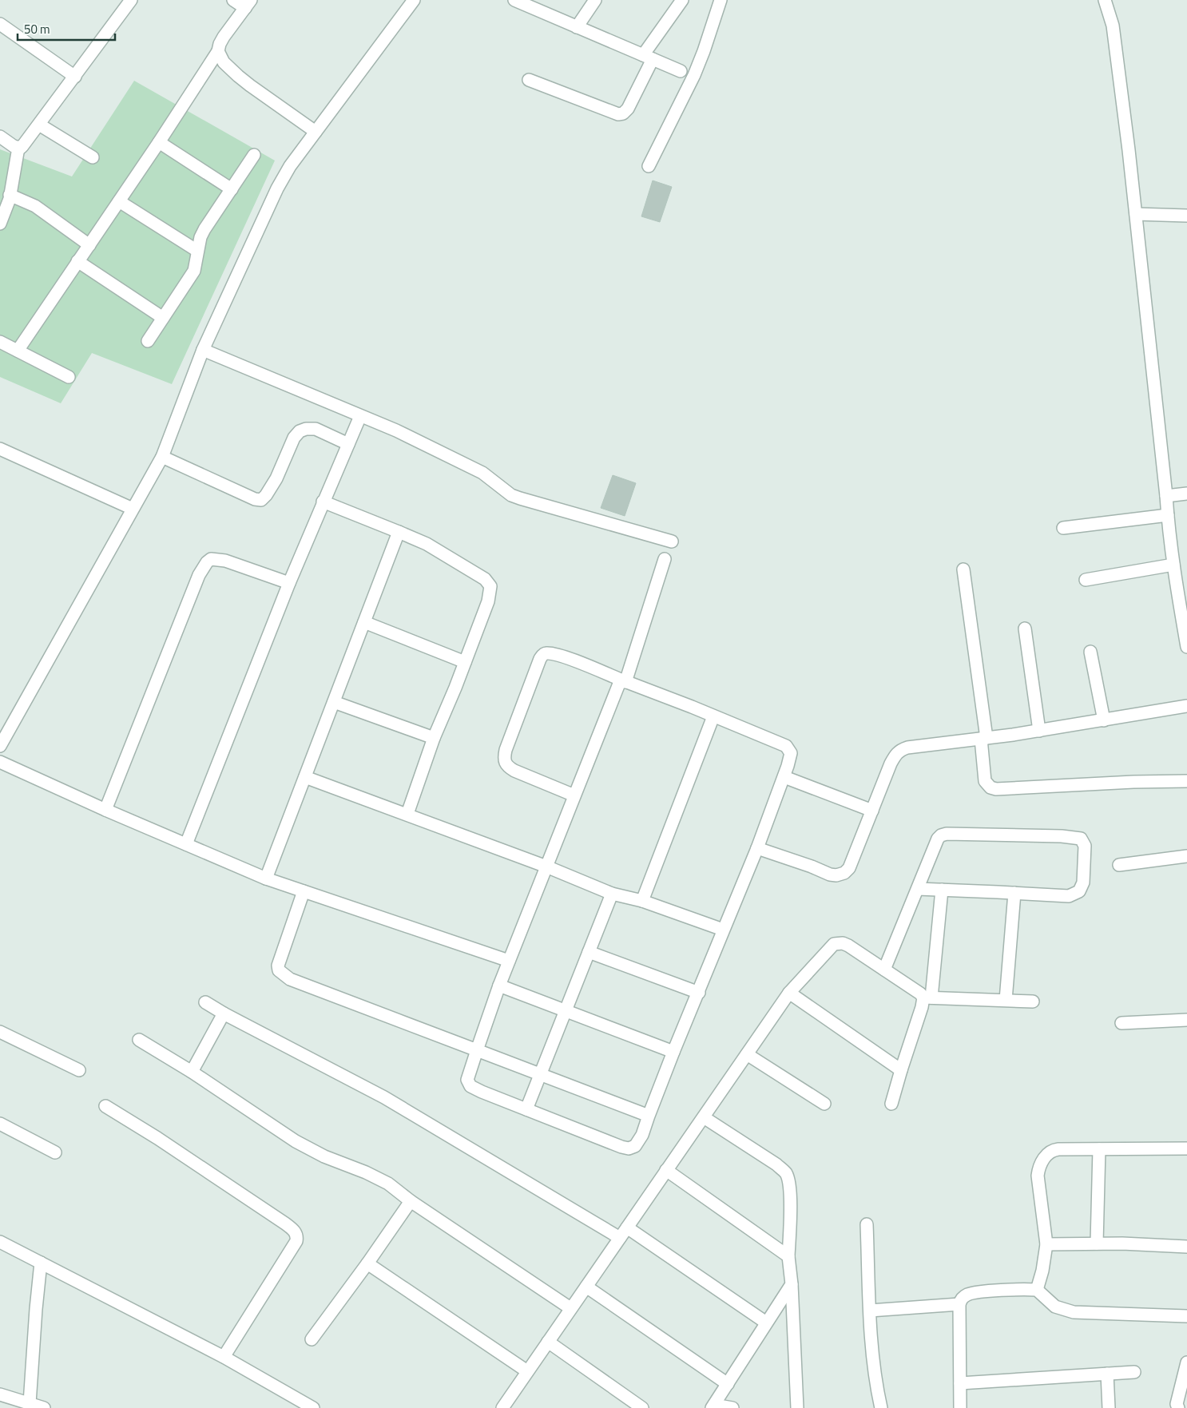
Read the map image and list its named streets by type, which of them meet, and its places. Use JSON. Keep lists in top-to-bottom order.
{
  "scale_bar": "50 m"
}
